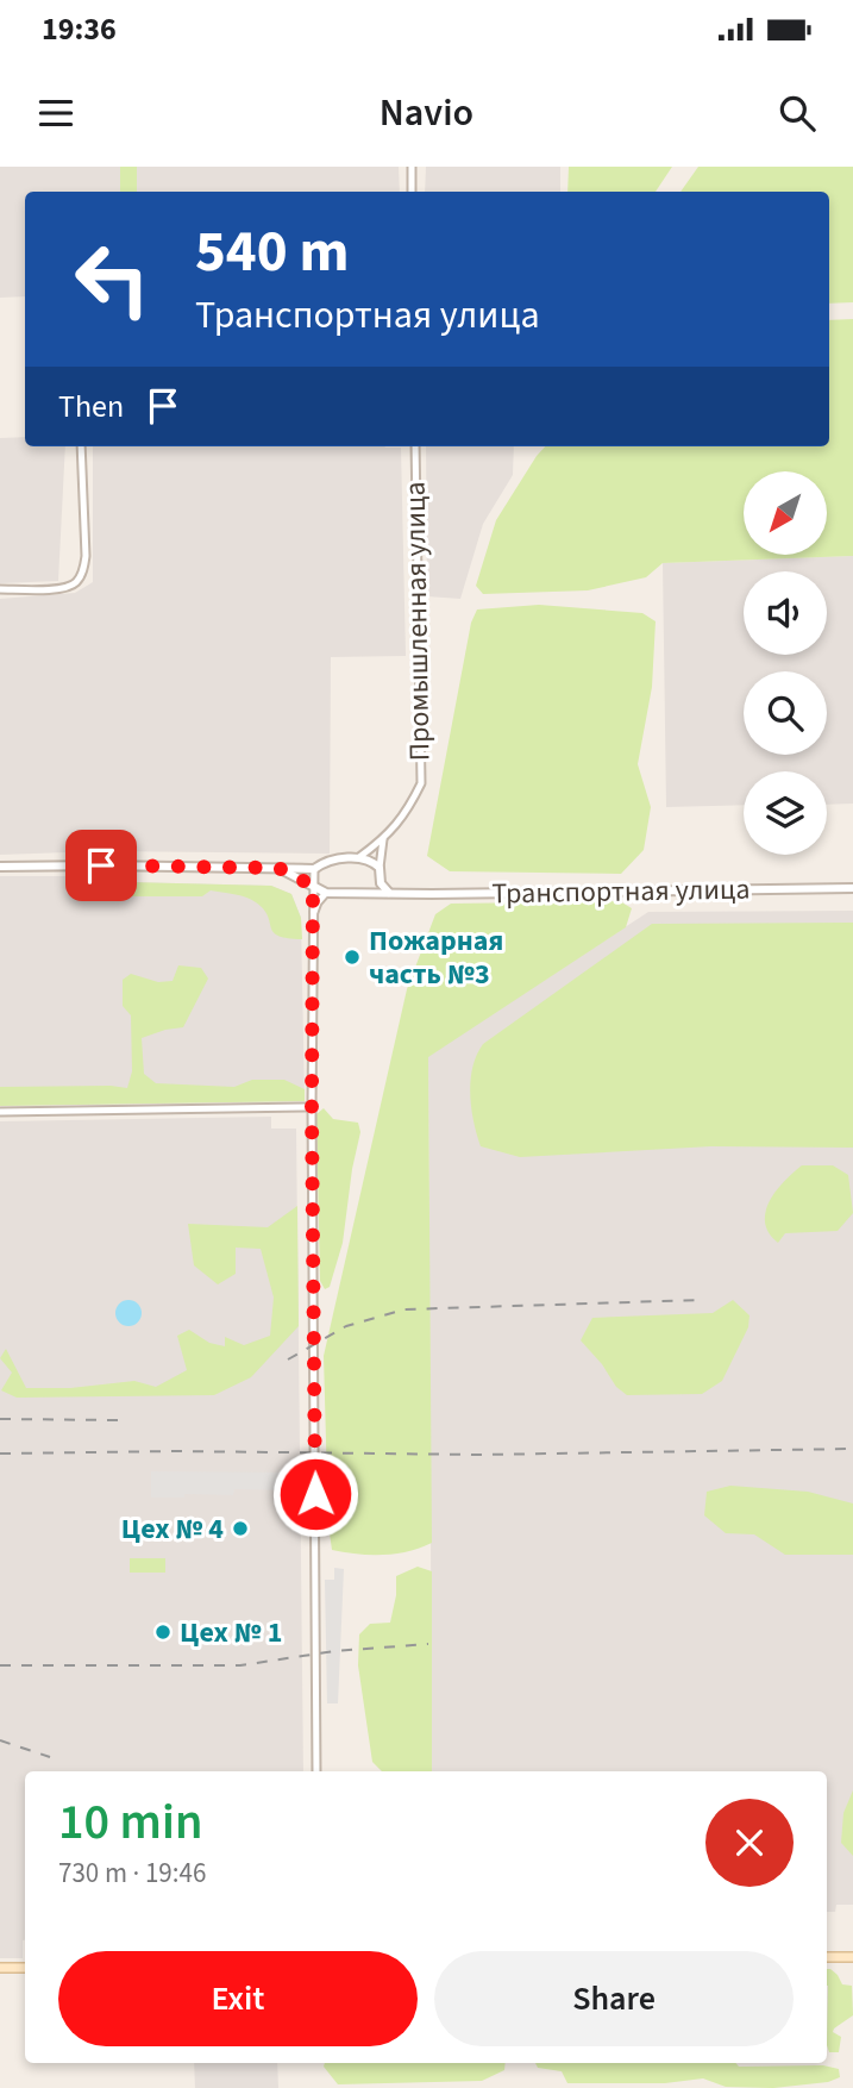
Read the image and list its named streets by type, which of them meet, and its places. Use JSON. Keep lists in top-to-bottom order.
{
  "streets": {
    "street": ["Промышленная улица", "Транспортная улица"]
  },
  "places": ["Пожарная часть №3", "Цех № 4", "Цех № 1"],
  "north": "bottom left",
  "page": {
    "status": "19:36",
    "header": "Navio",
    "turn": ["540 m", "Транспортная улица"],
    "then": "Then",
    "heading": ["10 min", "730 m · 19:46"],
    "buttons": ["Exit", "Share"]
  }
}
